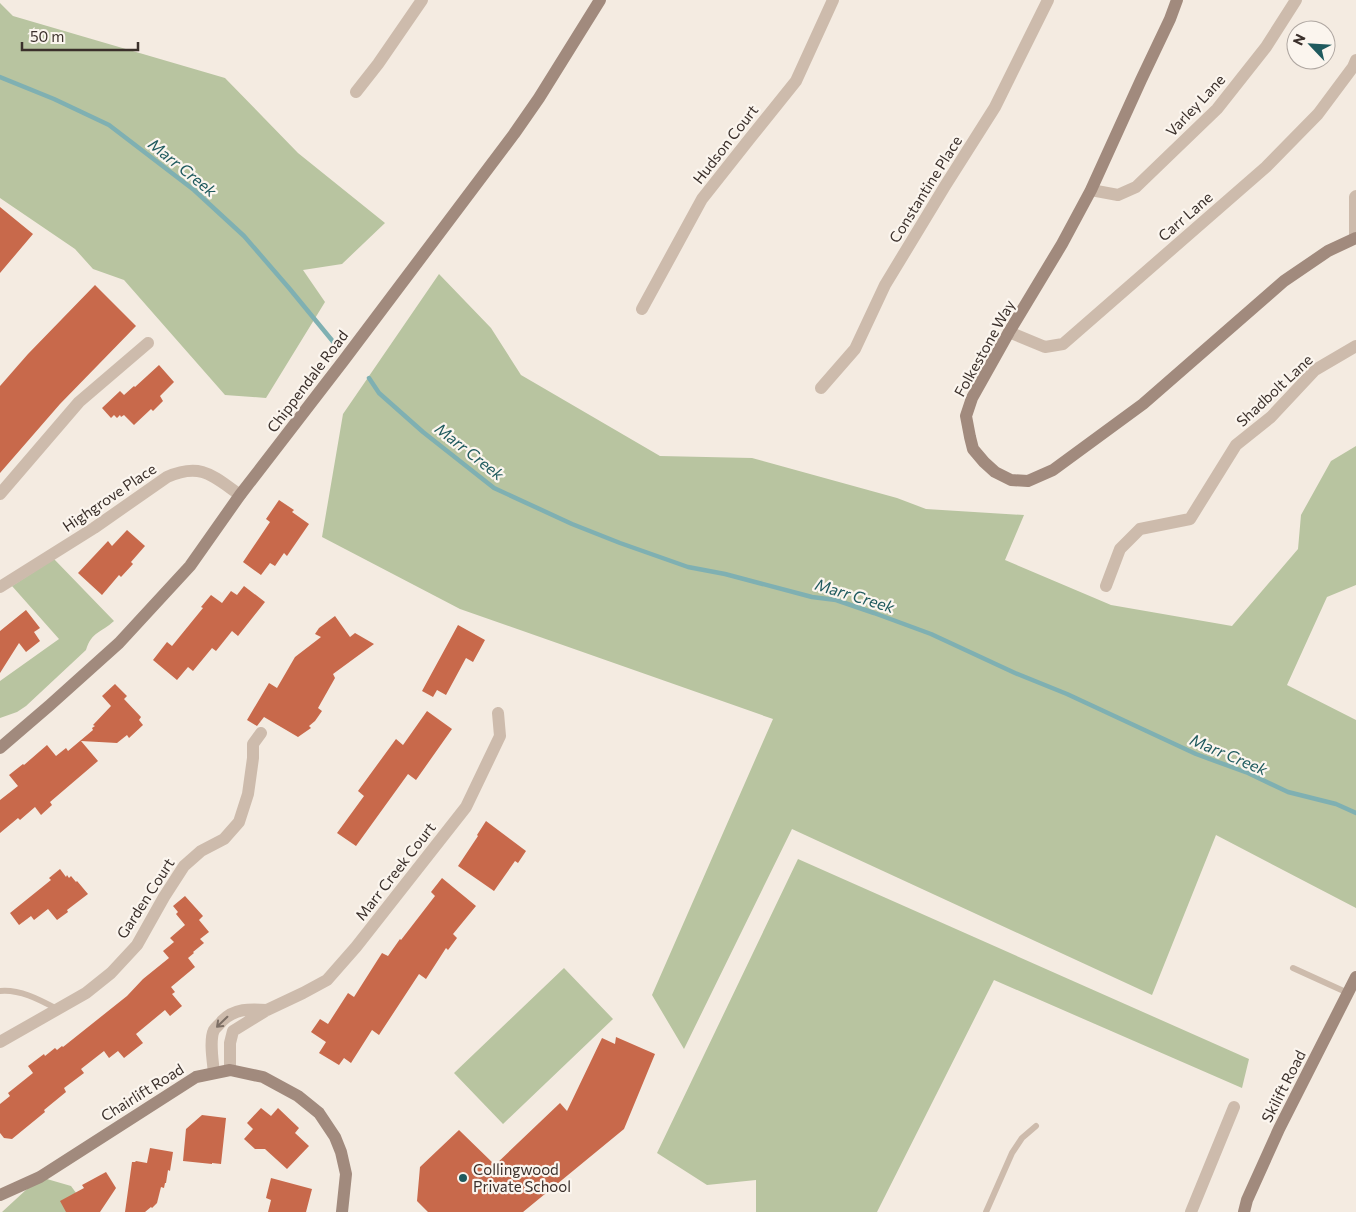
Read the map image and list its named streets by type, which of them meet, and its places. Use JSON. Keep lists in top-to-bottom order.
{
  "streets": {
    "street": [
      "Varley Lane",
      "Hudson Court",
      "Constantine Place",
      "Carr Lane",
      "Folkestone Way",
      "Chippendale Road",
      "Shadbolt Lane",
      "Highgrove Place",
      "Marr Creek Court",
      "Garden Court",
      "Skilift Road",
      "Chairlift Road"
    ]
  },
  "crossings": [
    ["Varley Lane", "Folkestone Way"],
    ["Carr Lane", "Folkestone Way"],
    ["Chippendale Road", "Highgrove Place"],
    ["Marr Creek Court", "Chairlift Road"]
  ],
  "water": ["Marr Creek"],
  "places": ["Collingwood Private School"],
  "scale_bar": "50 m",
  "north": "top left"
}
